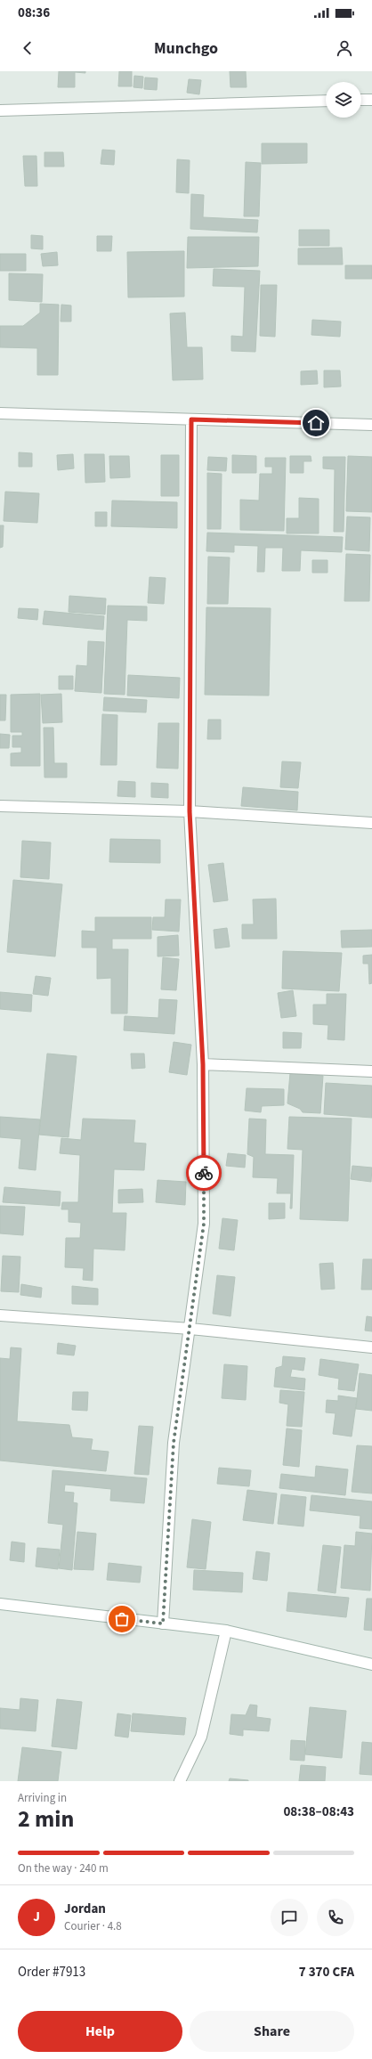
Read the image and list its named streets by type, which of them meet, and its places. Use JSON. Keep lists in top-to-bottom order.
{
  "page": {
    "status": "08:36",
    "header": "Munchgo",
    "heading": ["2 min", "Arriving in", "08:38–08:43"],
    "panel": [
      "Jordan",
      "Courier · 4.8",
      "Order #7913",
      "7 370 CFA"
    ],
    "bar": "On the way · 240 m",
    "round": "J",
    "buttons": ["Help", "Share"]
  }
}
